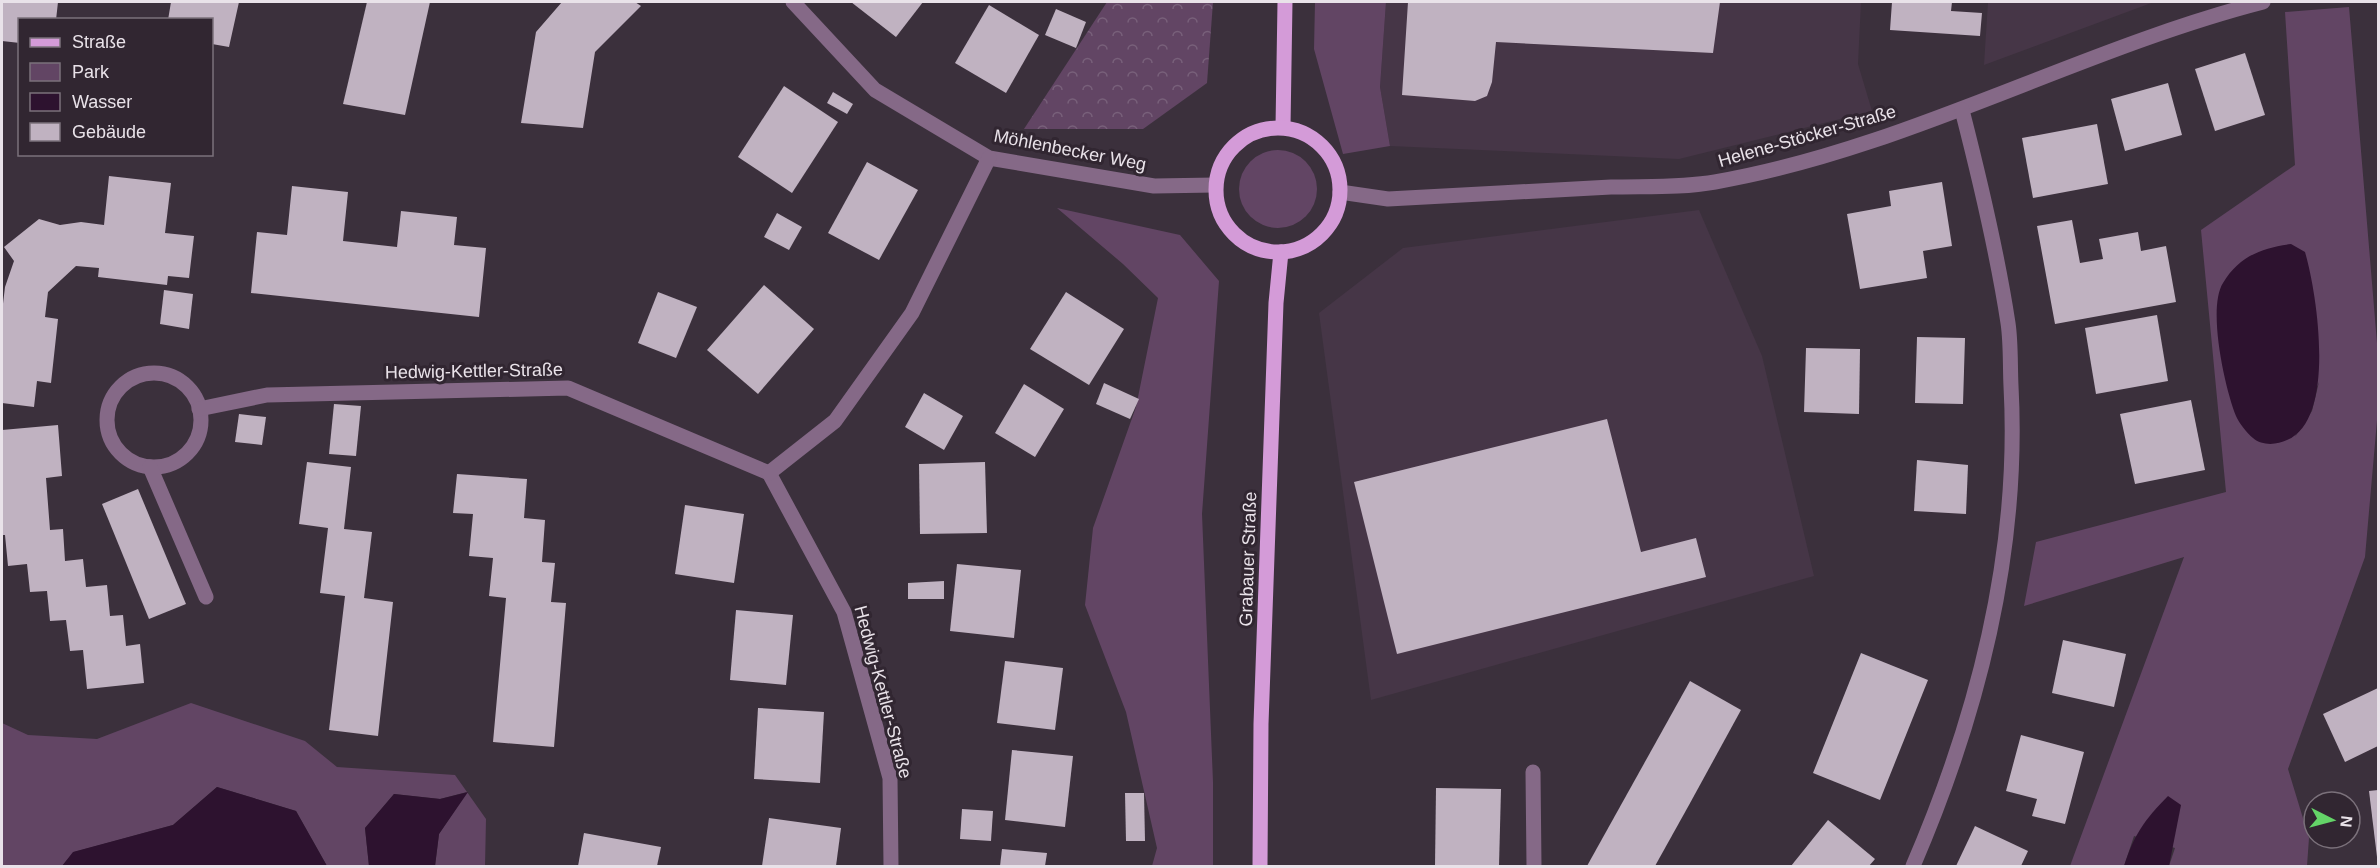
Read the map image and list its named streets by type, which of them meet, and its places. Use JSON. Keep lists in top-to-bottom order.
{
  "streets": {
    "main road": ["Grabauer Straße"],
    "street": ["Helene-Stöcker-Straße", "Möhlenbecker Weg", "Hedwig-Kettler-Straße"]
  },
  "crossings": [
    ["Helene-Stöcker-Straße", "Möhlenbecker Weg"],
    ["Helene-Stöcker-Straße", "Grabauer Straße"],
    ["Möhlenbecker Weg", "Grabauer Straße"]
  ],
  "legend": [
    "Straße",
    "Park",
    "Wasser",
    "Gebäude"
  ],
  "north": "right"
}
